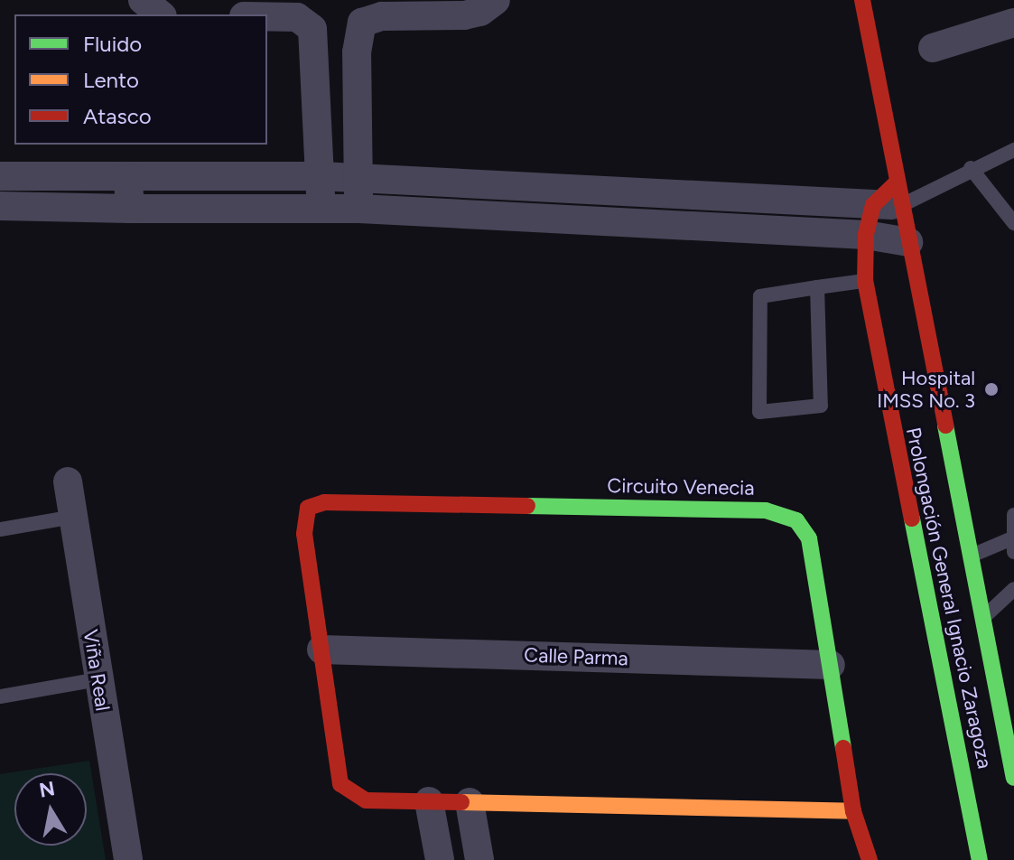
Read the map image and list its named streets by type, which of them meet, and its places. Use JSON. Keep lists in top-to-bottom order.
{
  "streets": {
    "street": [
      "Circuito Venecia",
      "Prolongación General Ignacio Zaragoza",
      "Calle Parma",
      "Viña Real"
    ]
  },
  "crossings": [
    ["Circuito Venecia", "Calle Parma"]
  ],
  "places": ["Hospital IMSS No. 3"],
  "legend": ["Fluido", "Lento", "Atasco"],
  "north": "top"
}
